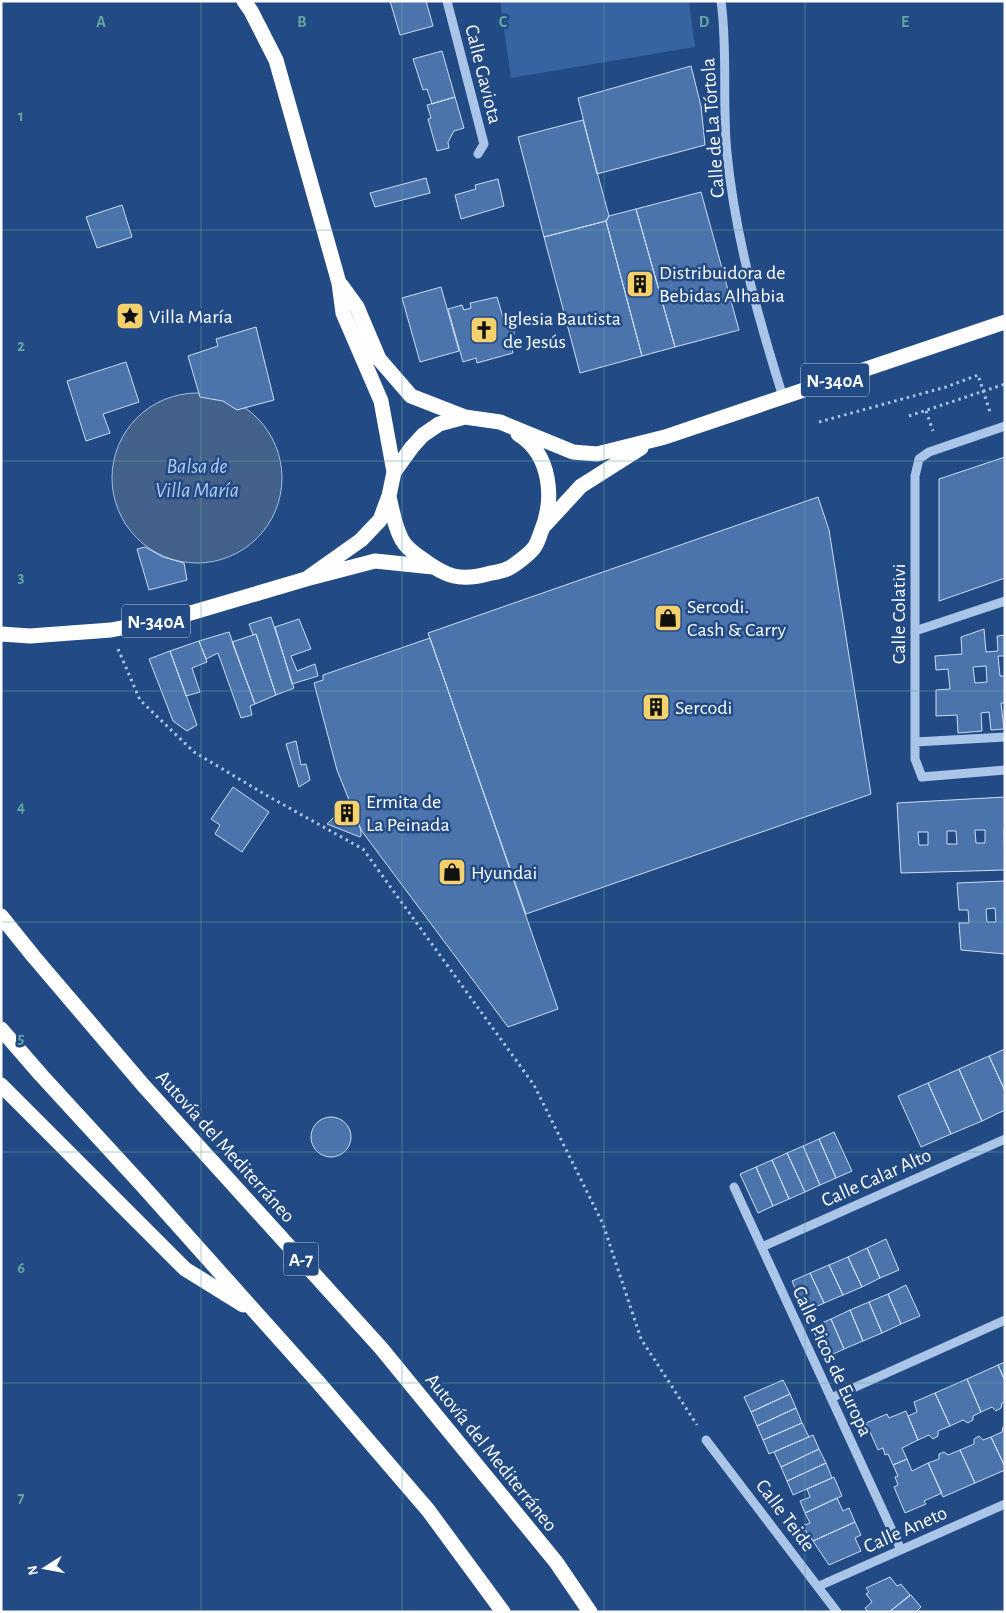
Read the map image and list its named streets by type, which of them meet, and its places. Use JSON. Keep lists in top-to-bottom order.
{
  "streets": {
    "highway": ["N-340A", "Autovía del Mediterráneo", "A-7"],
    "street": [
      "Calle Gaviota",
      "Calle de La Tórtola",
      "Calle Colativi",
      "Calle Calar Alto",
      "Calle Picos de Europa",
      "Calle Teide",
      "Calle Aneto"
    ]
  },
  "crossings": [
    ["Calle de La Tórtola", "N-340A"],
    ["Calle Calar Alto", "Calle Picos de Europa"],
    ["Calle Picos de Europa", "Calle Aneto"],
    ["Calle Teide", "Calle Aneto"]
  ],
  "water": ["Balsa de Villa María"],
  "places": {
    "building": ["Distribuidora de Bebidas Alhabia", "Sercodi", "Ermita de La Peinada"],
    "place": ["Villa María"],
    "church": ["Iglesia Bautista de Jesús"],
    "shop": ["Sercodi. Cash & Carry", "Hyundai"]
  },
  "north": "left",
  "grid": {
    "columns": [
      "A",
      "B",
      "C",
      "D",
      "E"
    ],
    "rows": [
      "1",
      "2",
      "3",
      "4",
      "5",
      "6",
      "7"
    ]
  }
}
